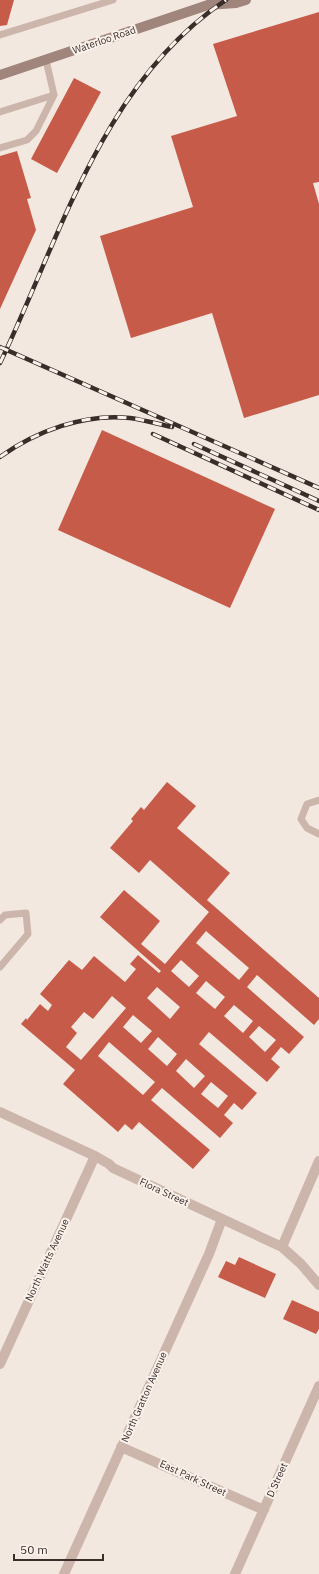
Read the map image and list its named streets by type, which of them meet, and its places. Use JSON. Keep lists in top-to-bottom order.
{
  "streets": {
    "main road": ["Waterloo Road"],
    "street": [
      "Flora Street",
      "North Watts Avenue",
      "North Gratton Avenue",
      "East Park Street",
      "D Street"
    ]
  },
  "crossings": [
    ["Flora Street", "North Watts Avenue"],
    ["Flora Street", "North Gratton Avenue"],
    ["North Gratton Avenue", "East Park Street"],
    ["East Park Street", "D Street"]
  ],
  "scale_bar": "50 m"
}
